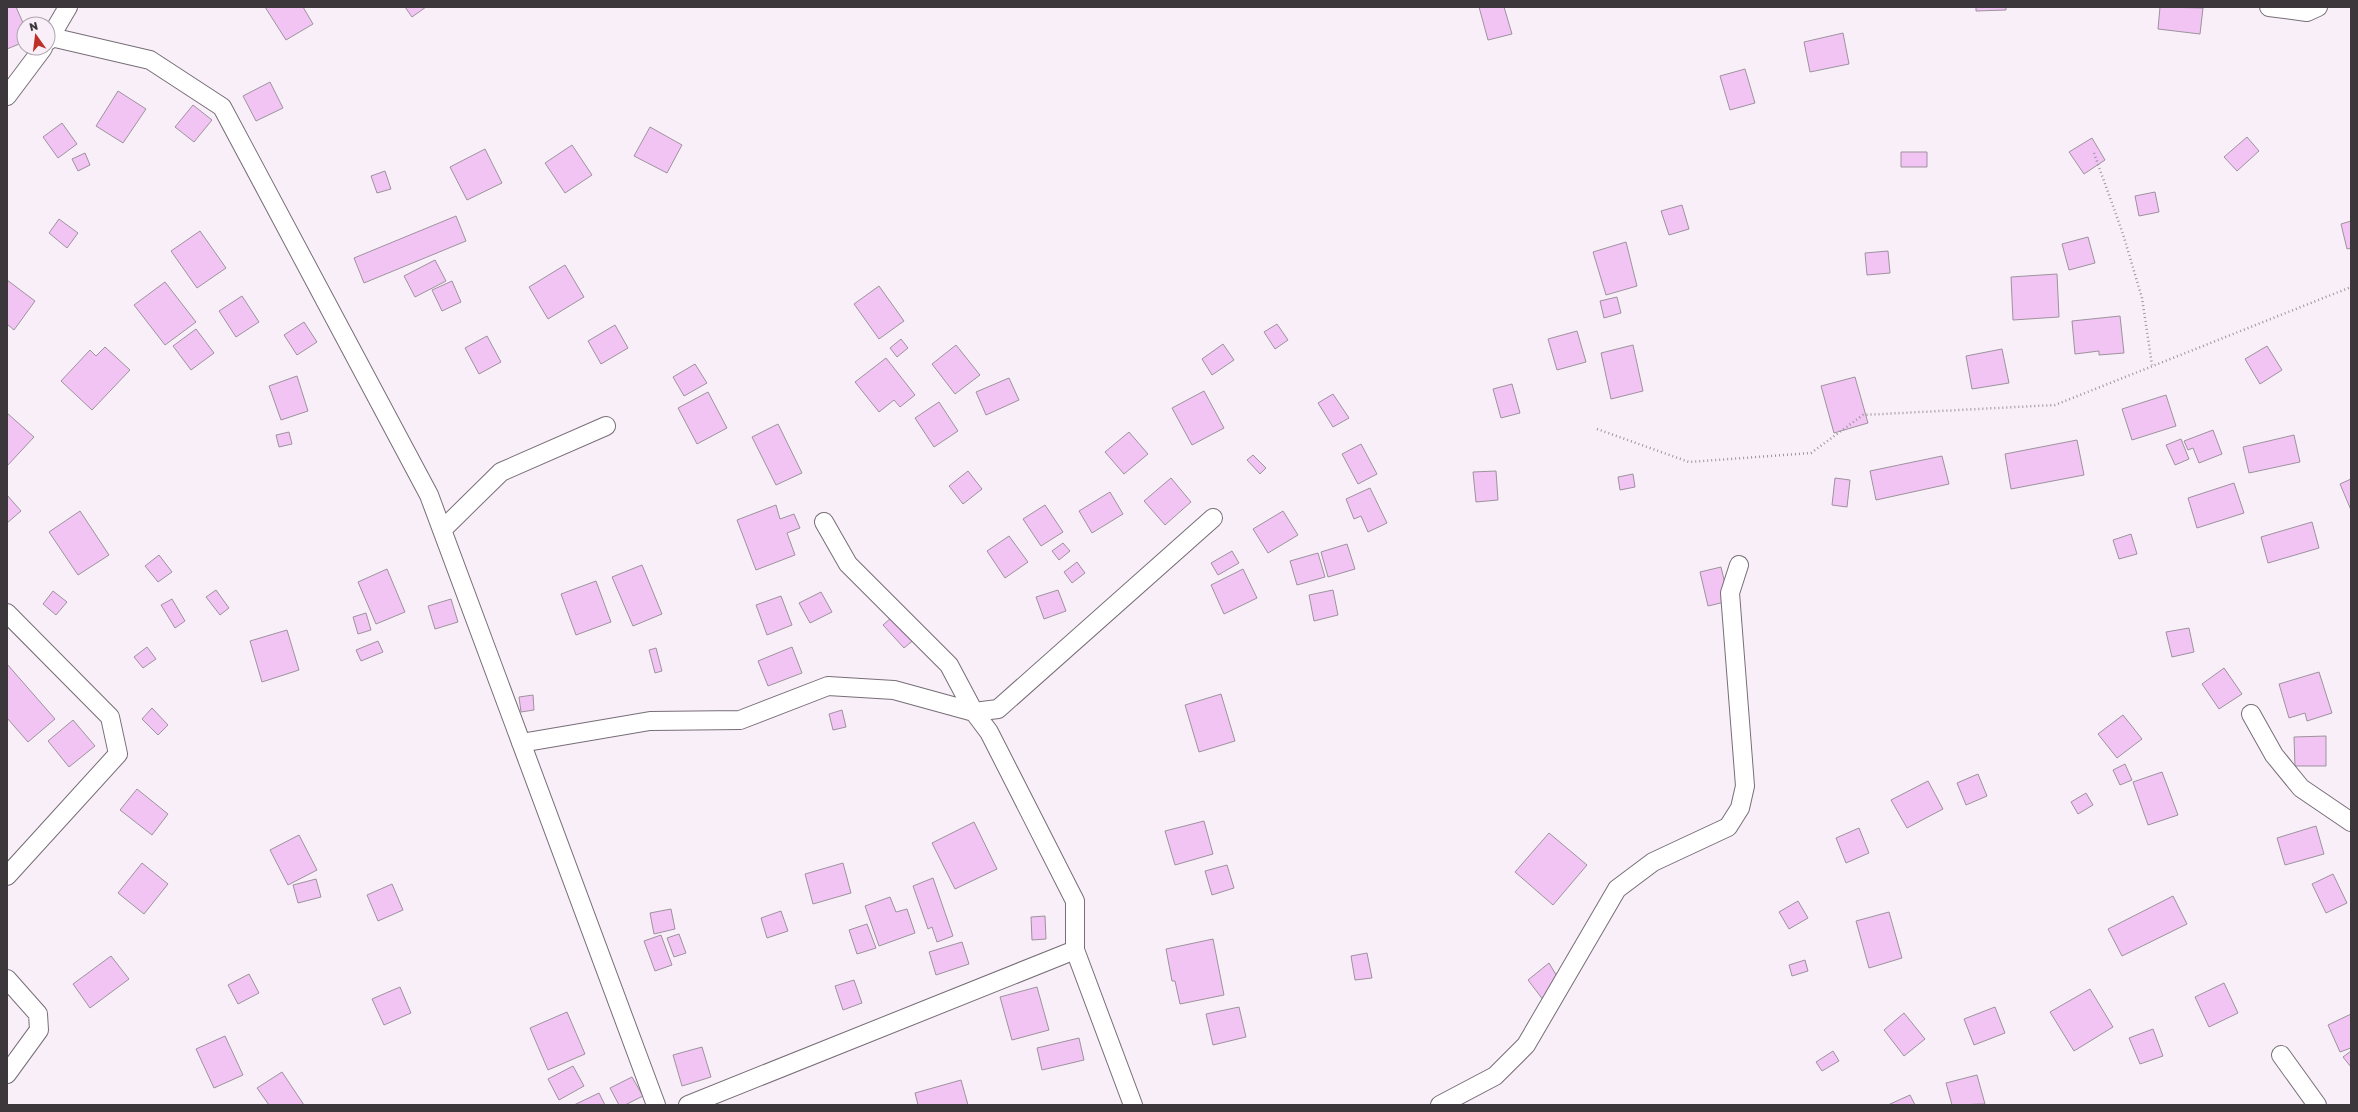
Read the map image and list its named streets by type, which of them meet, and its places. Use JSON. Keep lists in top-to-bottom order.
{
  "north": "top"
}
